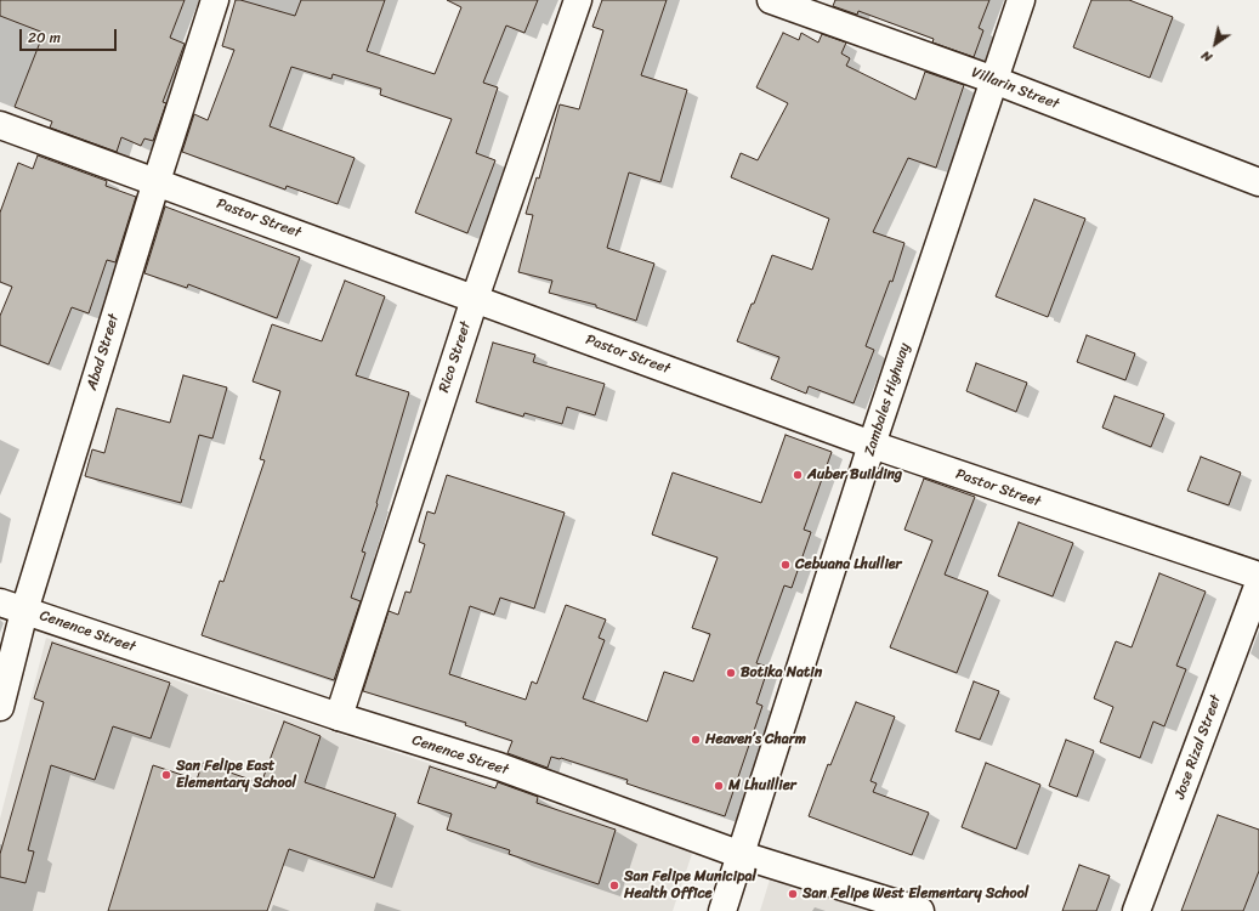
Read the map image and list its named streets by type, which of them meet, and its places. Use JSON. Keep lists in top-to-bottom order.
{
  "streets": {
    "street": [
      "Villarin Street",
      "Pastor Street",
      "Abad Street",
      "Rico Street",
      "Zambales Highway",
      "Cenence Street",
      "Jose Rizal Street"
    ]
  },
  "crossings": [
    ["Villarin Street", "Zambales Highway"],
    ["Pastor Street", "Abad Street"],
    ["Pastor Street", "Rico Street"],
    ["Pastor Street", "Zambales Highway"],
    ["Abad Street", "Cenence Street"],
    ["Rico Street", "Cenence Street"],
    ["Zambales Highway", "Cenence Street"]
  ],
  "places": [
    "Auber Building",
    "Cebuana Lhullier",
    "Botika Natin",
    "Heaven’s Charm",
    "San Felipe East Elementary School",
    "M Lhuillier",
    "San Felipe Municipal Health Office",
    "San Felipe West Elementary School"
  ],
  "scale_bar": "20 m",
  "north": "bottom left"
}
